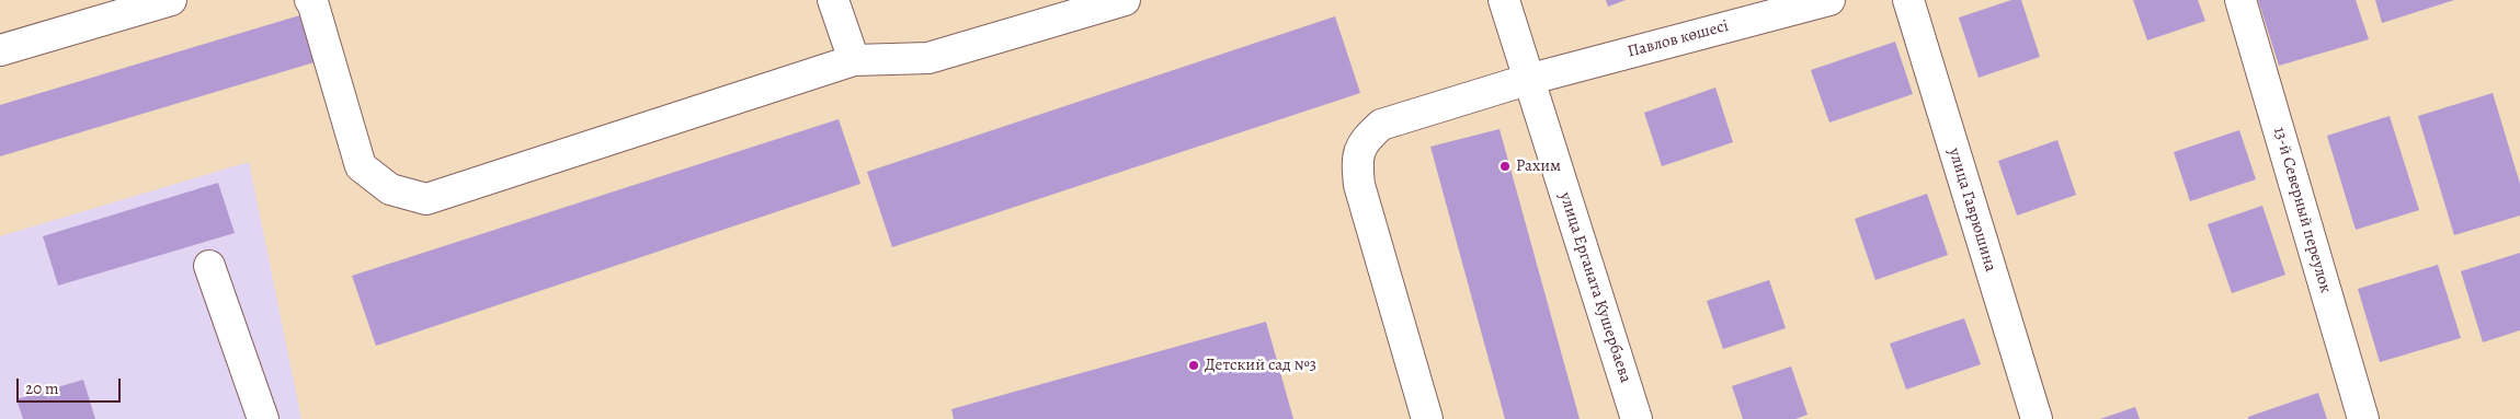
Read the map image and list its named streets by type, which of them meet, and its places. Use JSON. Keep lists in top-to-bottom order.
{
  "streets": {
    "street": [
      "Павлов көшесі",
      "улица Гаврюшина",
      "13-й Северный переулок",
      "улица Ерганата Кушербаева"
    ]
  },
  "crossings": [
    ["Павлов көшесі", "улица Ерганата Кушербаева"]
  ],
  "places": ["Рахим", "Детский сад №3"],
  "scale_bar": "20 m"
}
